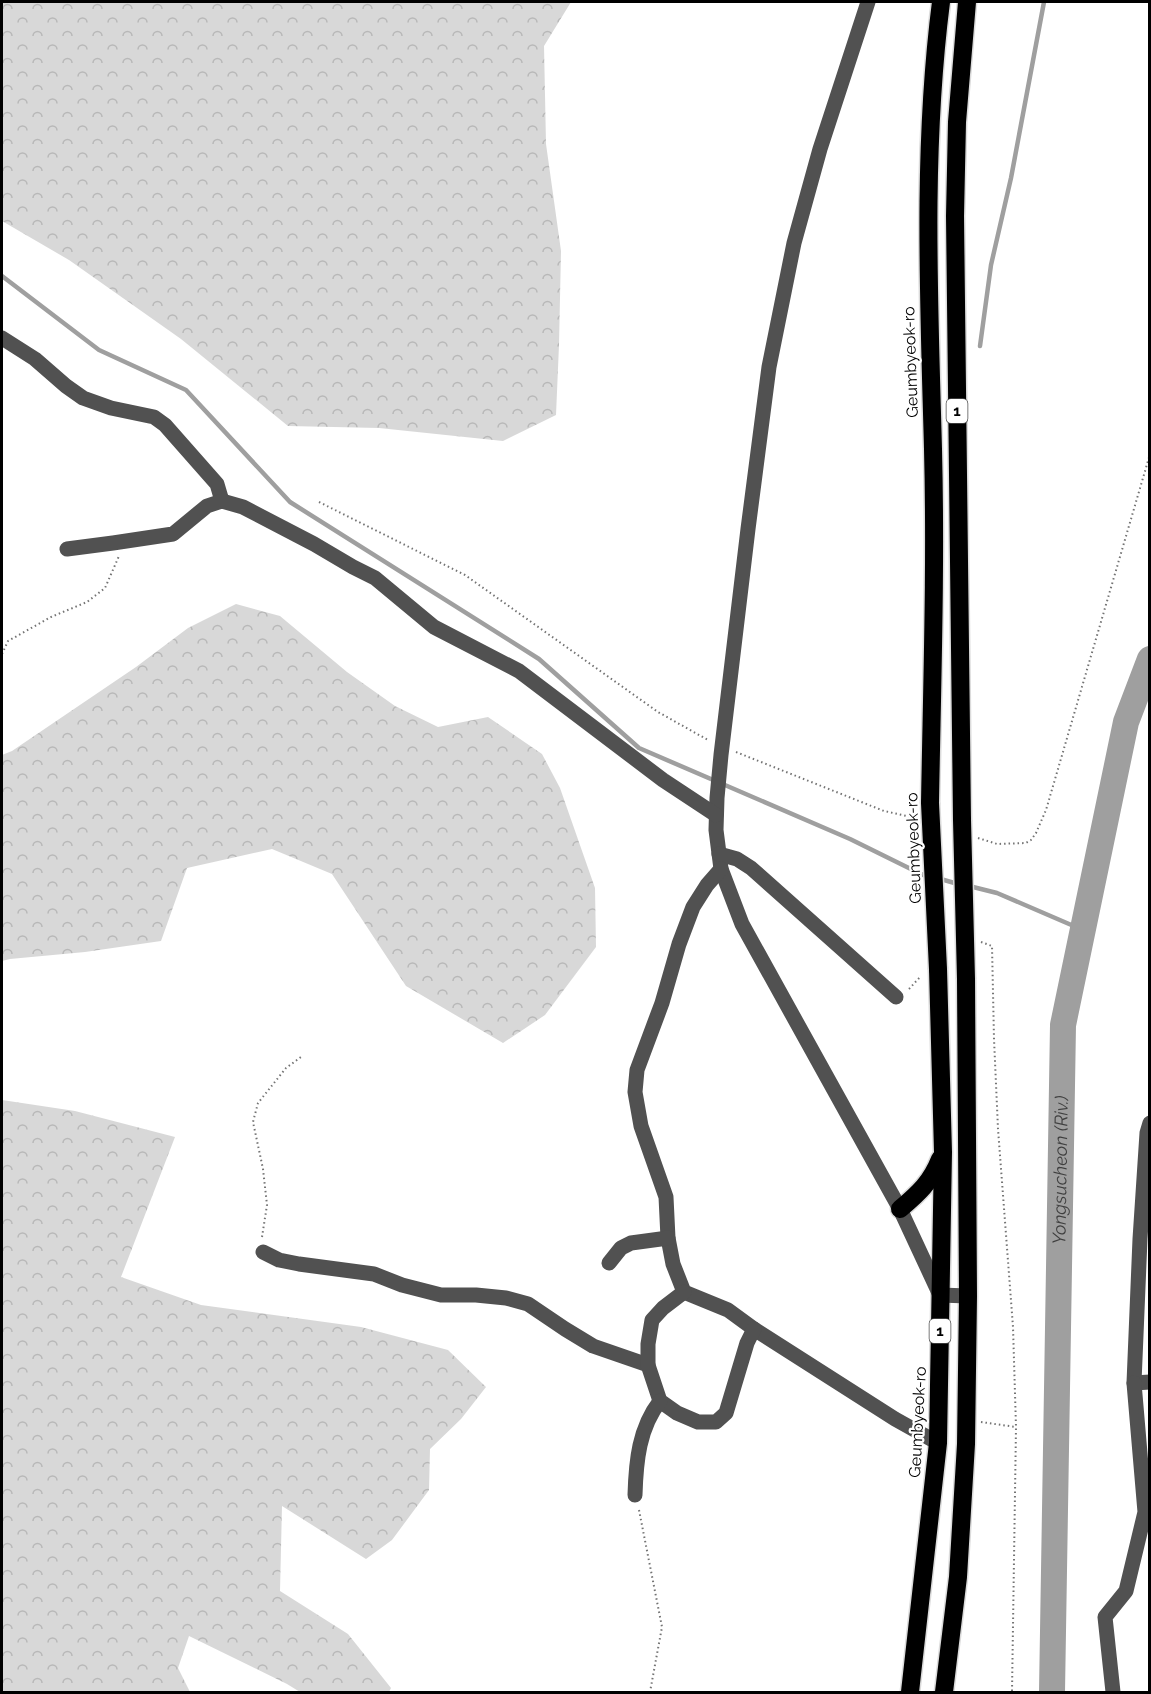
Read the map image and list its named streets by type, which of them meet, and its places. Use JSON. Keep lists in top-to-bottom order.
{
  "streets": {
    "highway": ["Geumbyeok-ro", "1"]
  },
  "water": ["Yongsucheon (Riv.)"]
}
